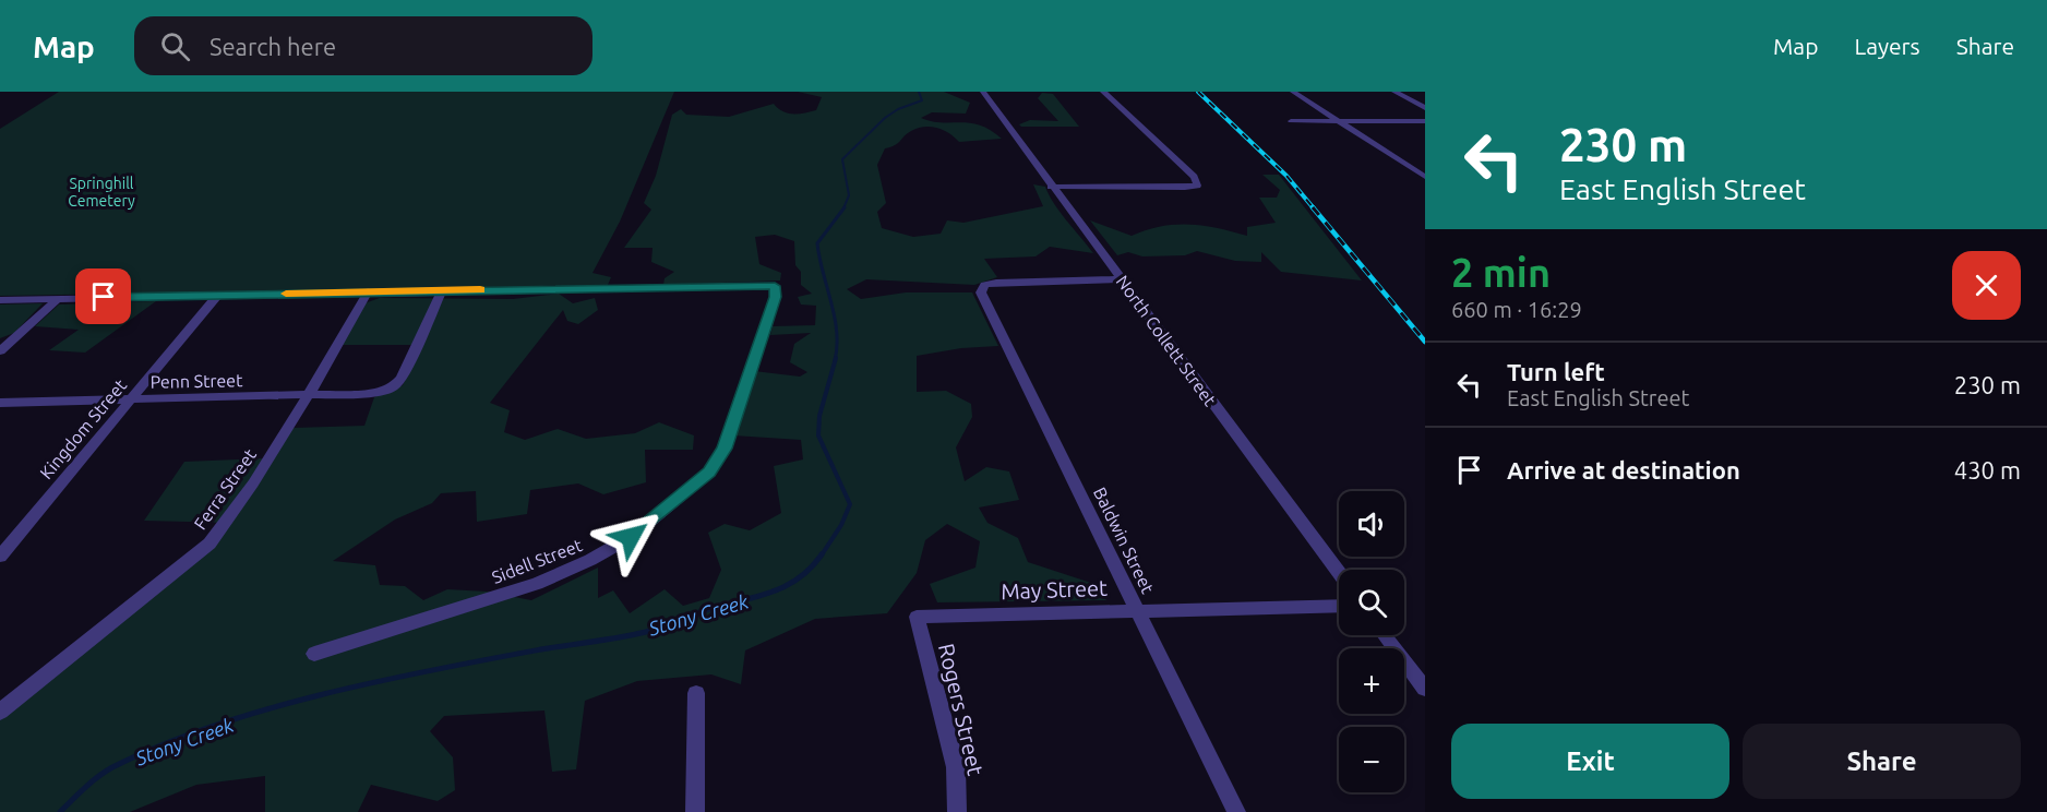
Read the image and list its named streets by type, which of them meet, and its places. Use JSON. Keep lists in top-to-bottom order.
{
  "streets": {
    "street": [
      "North Collett Street",
      "Penn Street",
      "Kingdom Street",
      "Ferra Street",
      "Baldwin Street",
      "Sidell Street",
      "May Street",
      "Rogers Street"
    ]
  },
  "crossings": [
    ["North Collett Street", "Baldwin Street"],
    ["Penn Street", "Kingdom Street"],
    ["Penn Street", "Ferra Street"],
    ["Penn Street", "Sidell Street"],
    ["Baldwin Street", "May Street"],
    ["May Street", "Rogers Street"]
  ],
  "water": ["Stony Creek"],
  "parks": ["Springhill Cemetery"],
  "page": {
    "header": "Map",
    "search": "Search here",
    "nav": ["Map", "Layers", "Share"],
    "turn": ["230 m", "East English Street"],
    "heading": ["2 min", "660 m · 16:29"],
    "list": [
      {
        "name": "Turn left",
        "note": "East English Street",
        "value": "230 m"
      },
      {
        "name": "Arrive at destination",
        "value": "430 m"
      }
    ],
    "map_buttons": ["+", "−"],
    "buttons": ["Exit", "Share"]
  }
}
